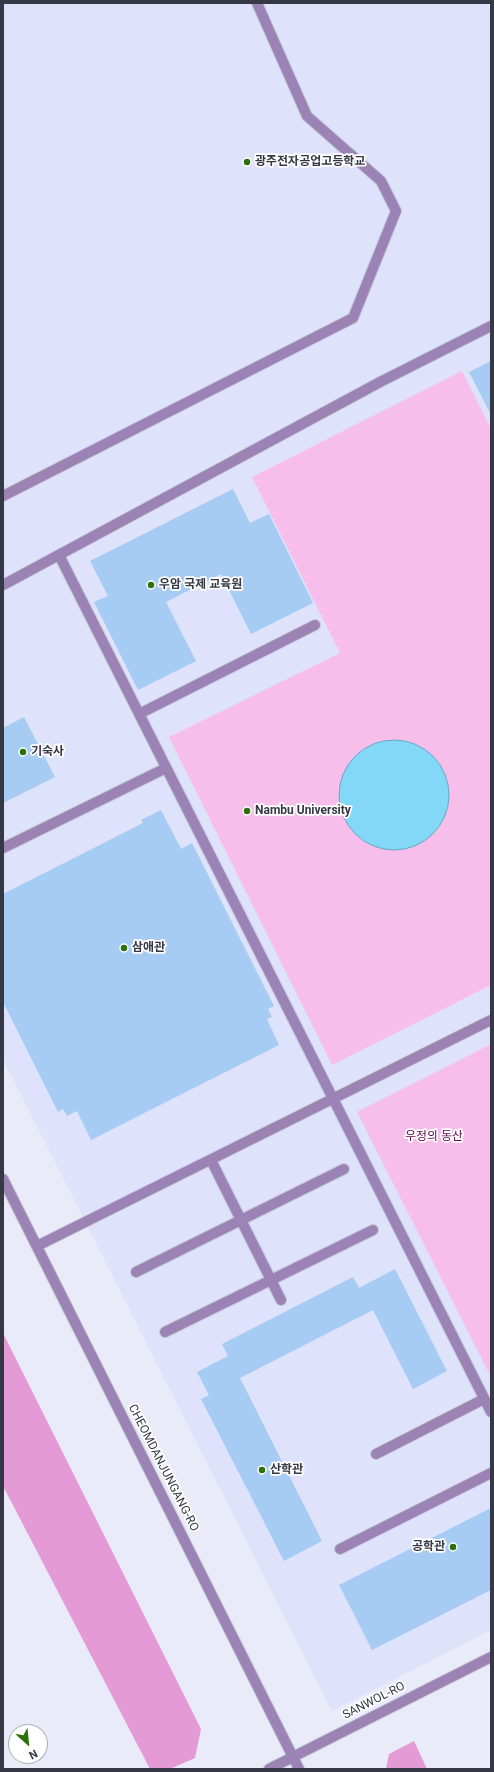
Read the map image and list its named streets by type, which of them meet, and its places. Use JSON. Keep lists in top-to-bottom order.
{
  "streets": {
    "street": ["CHEOMDANJUNGANG-RO", "SANWOL-RO"]
  },
  "crossings": [
    ["CHEOMDANJUNGANG-RO", "SANWOL-RO"]
  ],
  "parks": ["우정의 동산"],
  "places": [
    "광주전자공업고등학교",
    "우암 국제 교육원",
    "기숙사",
    "Nambu University",
    "삼애관",
    "산학관",
    "공학관"
  ],
  "north": "bottom right"
}
